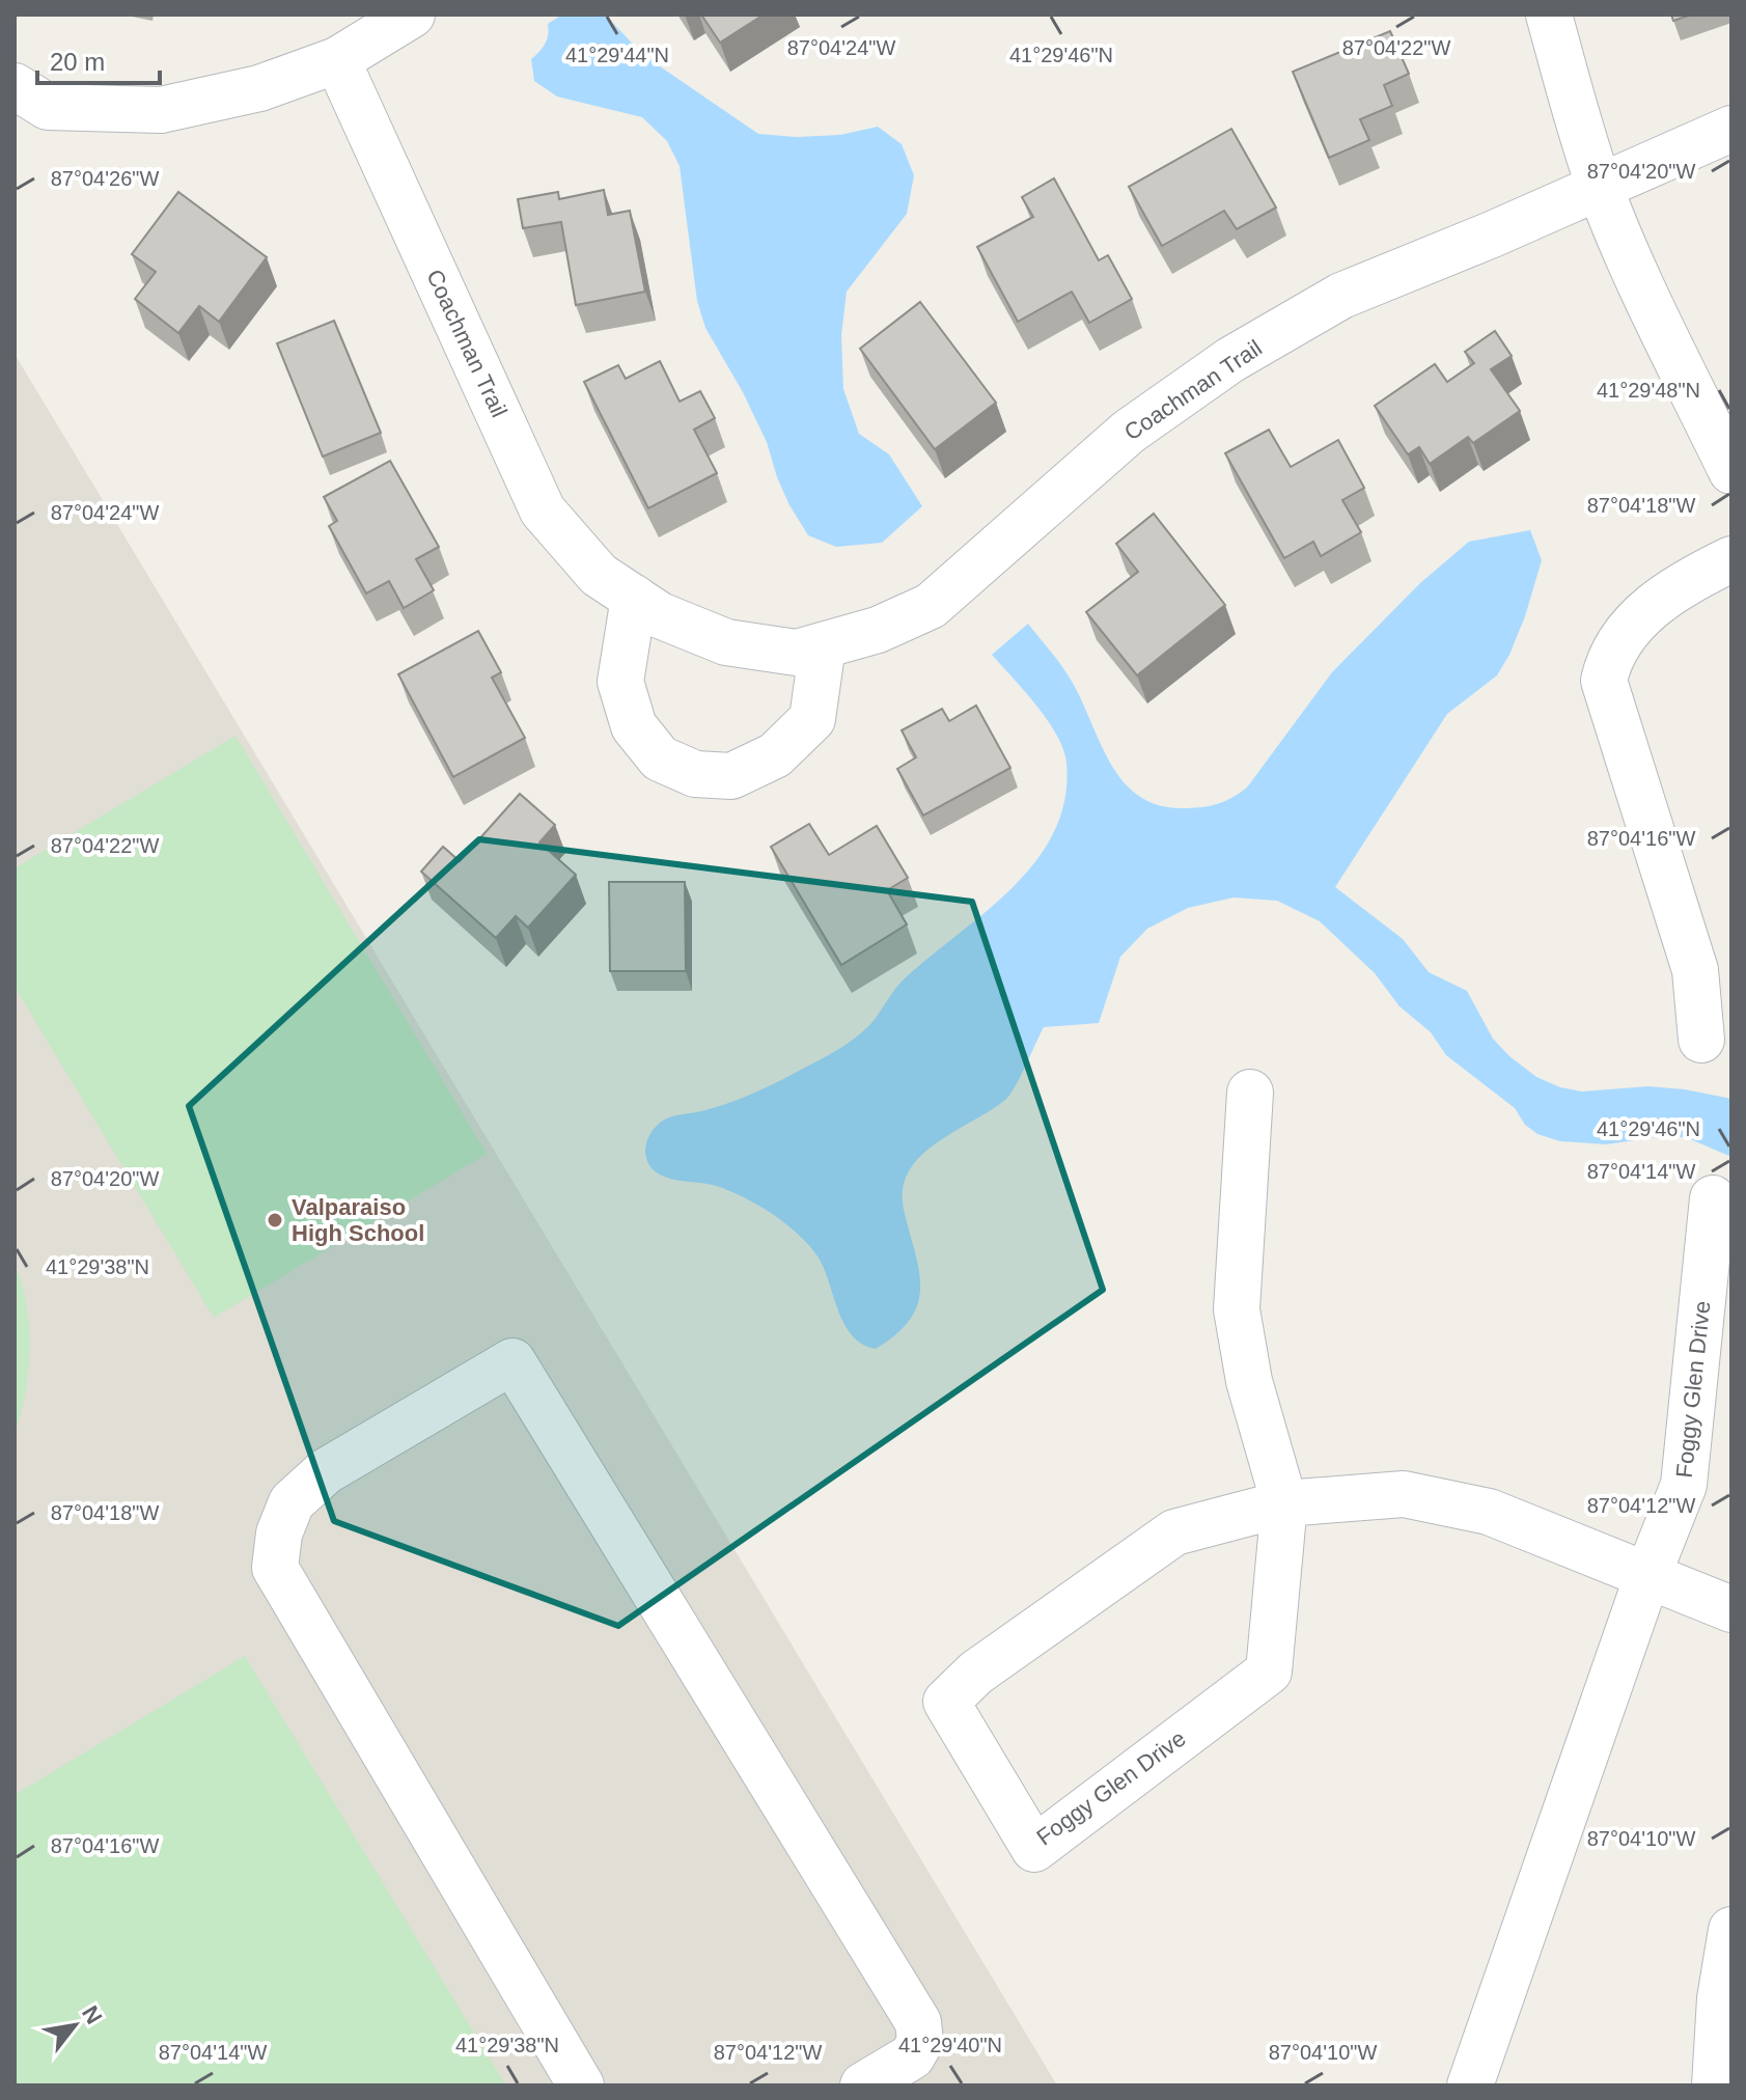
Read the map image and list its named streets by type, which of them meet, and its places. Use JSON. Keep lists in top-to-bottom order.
{
  "streets": {
    "street": ["Coachman Trail", "Foggy Glen Drive"]
  },
  "places": ["Valparaiso High School"],
  "scale_bar": "20 m",
  "north": "top right",
  "coordinates": [
    "87°04'24\"W",
    "87°04'22\"W",
    "41°29'44\"N",
    "41°29'46\"N",
    "87°04'20\"W",
    "87°04'26\"W",
    "41°29'48\"N",
    "87°04'18\"W",
    "87°04'16\"W",
    "87°04'14\"W",
    "41°29'38\"N",
    "87°04'12\"W",
    "87°04'10\"W",
    "41°29'40\"N"
  ]
}
